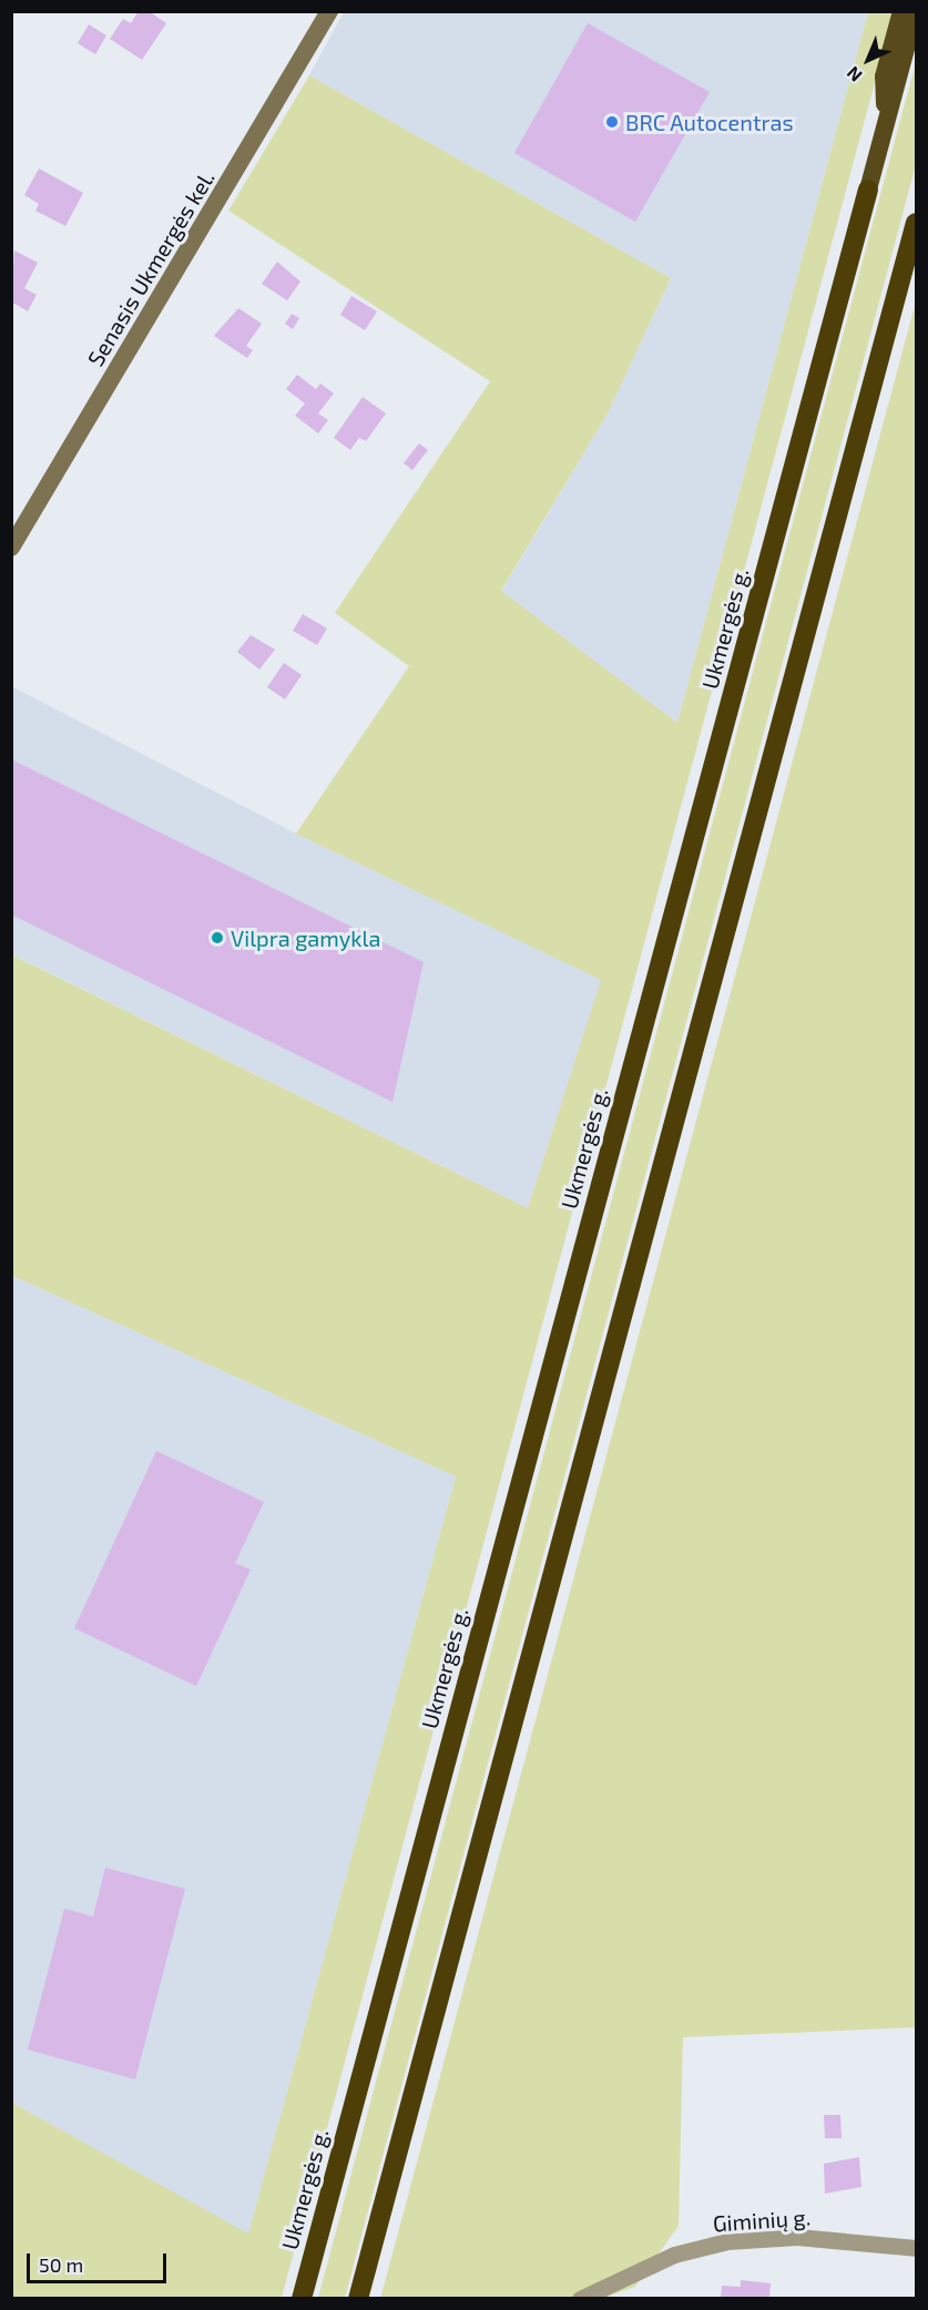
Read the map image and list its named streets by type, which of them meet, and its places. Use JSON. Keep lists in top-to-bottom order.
{
  "streets": {
    "highway": ["Ukmergės g."],
    "main road": ["Senasis Ukmergės kel."],
    "street": ["Giminių g."]
  },
  "places": ["BRC Autocentras", "Vilpra gamykla"],
  "scale_bar": "50 m",
  "north": "bottom left"
}
